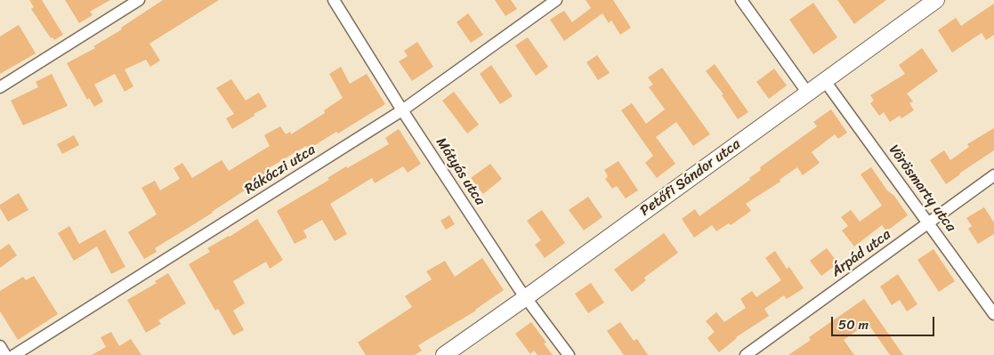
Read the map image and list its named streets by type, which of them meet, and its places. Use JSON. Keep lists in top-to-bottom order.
{
  "streets": {
    "main road": ["Petőfi Sándor utca"],
    "street": [
      "Rákóczi utca",
      "Mátyás utca",
      "Vörösmarty utca",
      "Árpád utca"
    ]
  },
  "crossings": [
    ["Rákóczi utca", "Mátyás utca"],
    ["Mátyás utca", "Petőfi Sándor utca"],
    ["Petőfi Sándor utca", "Vörösmarty utca"],
    ["Vörösmarty utca", "Árpád utca"]
  ],
  "scale_bar": "50 m"
}
